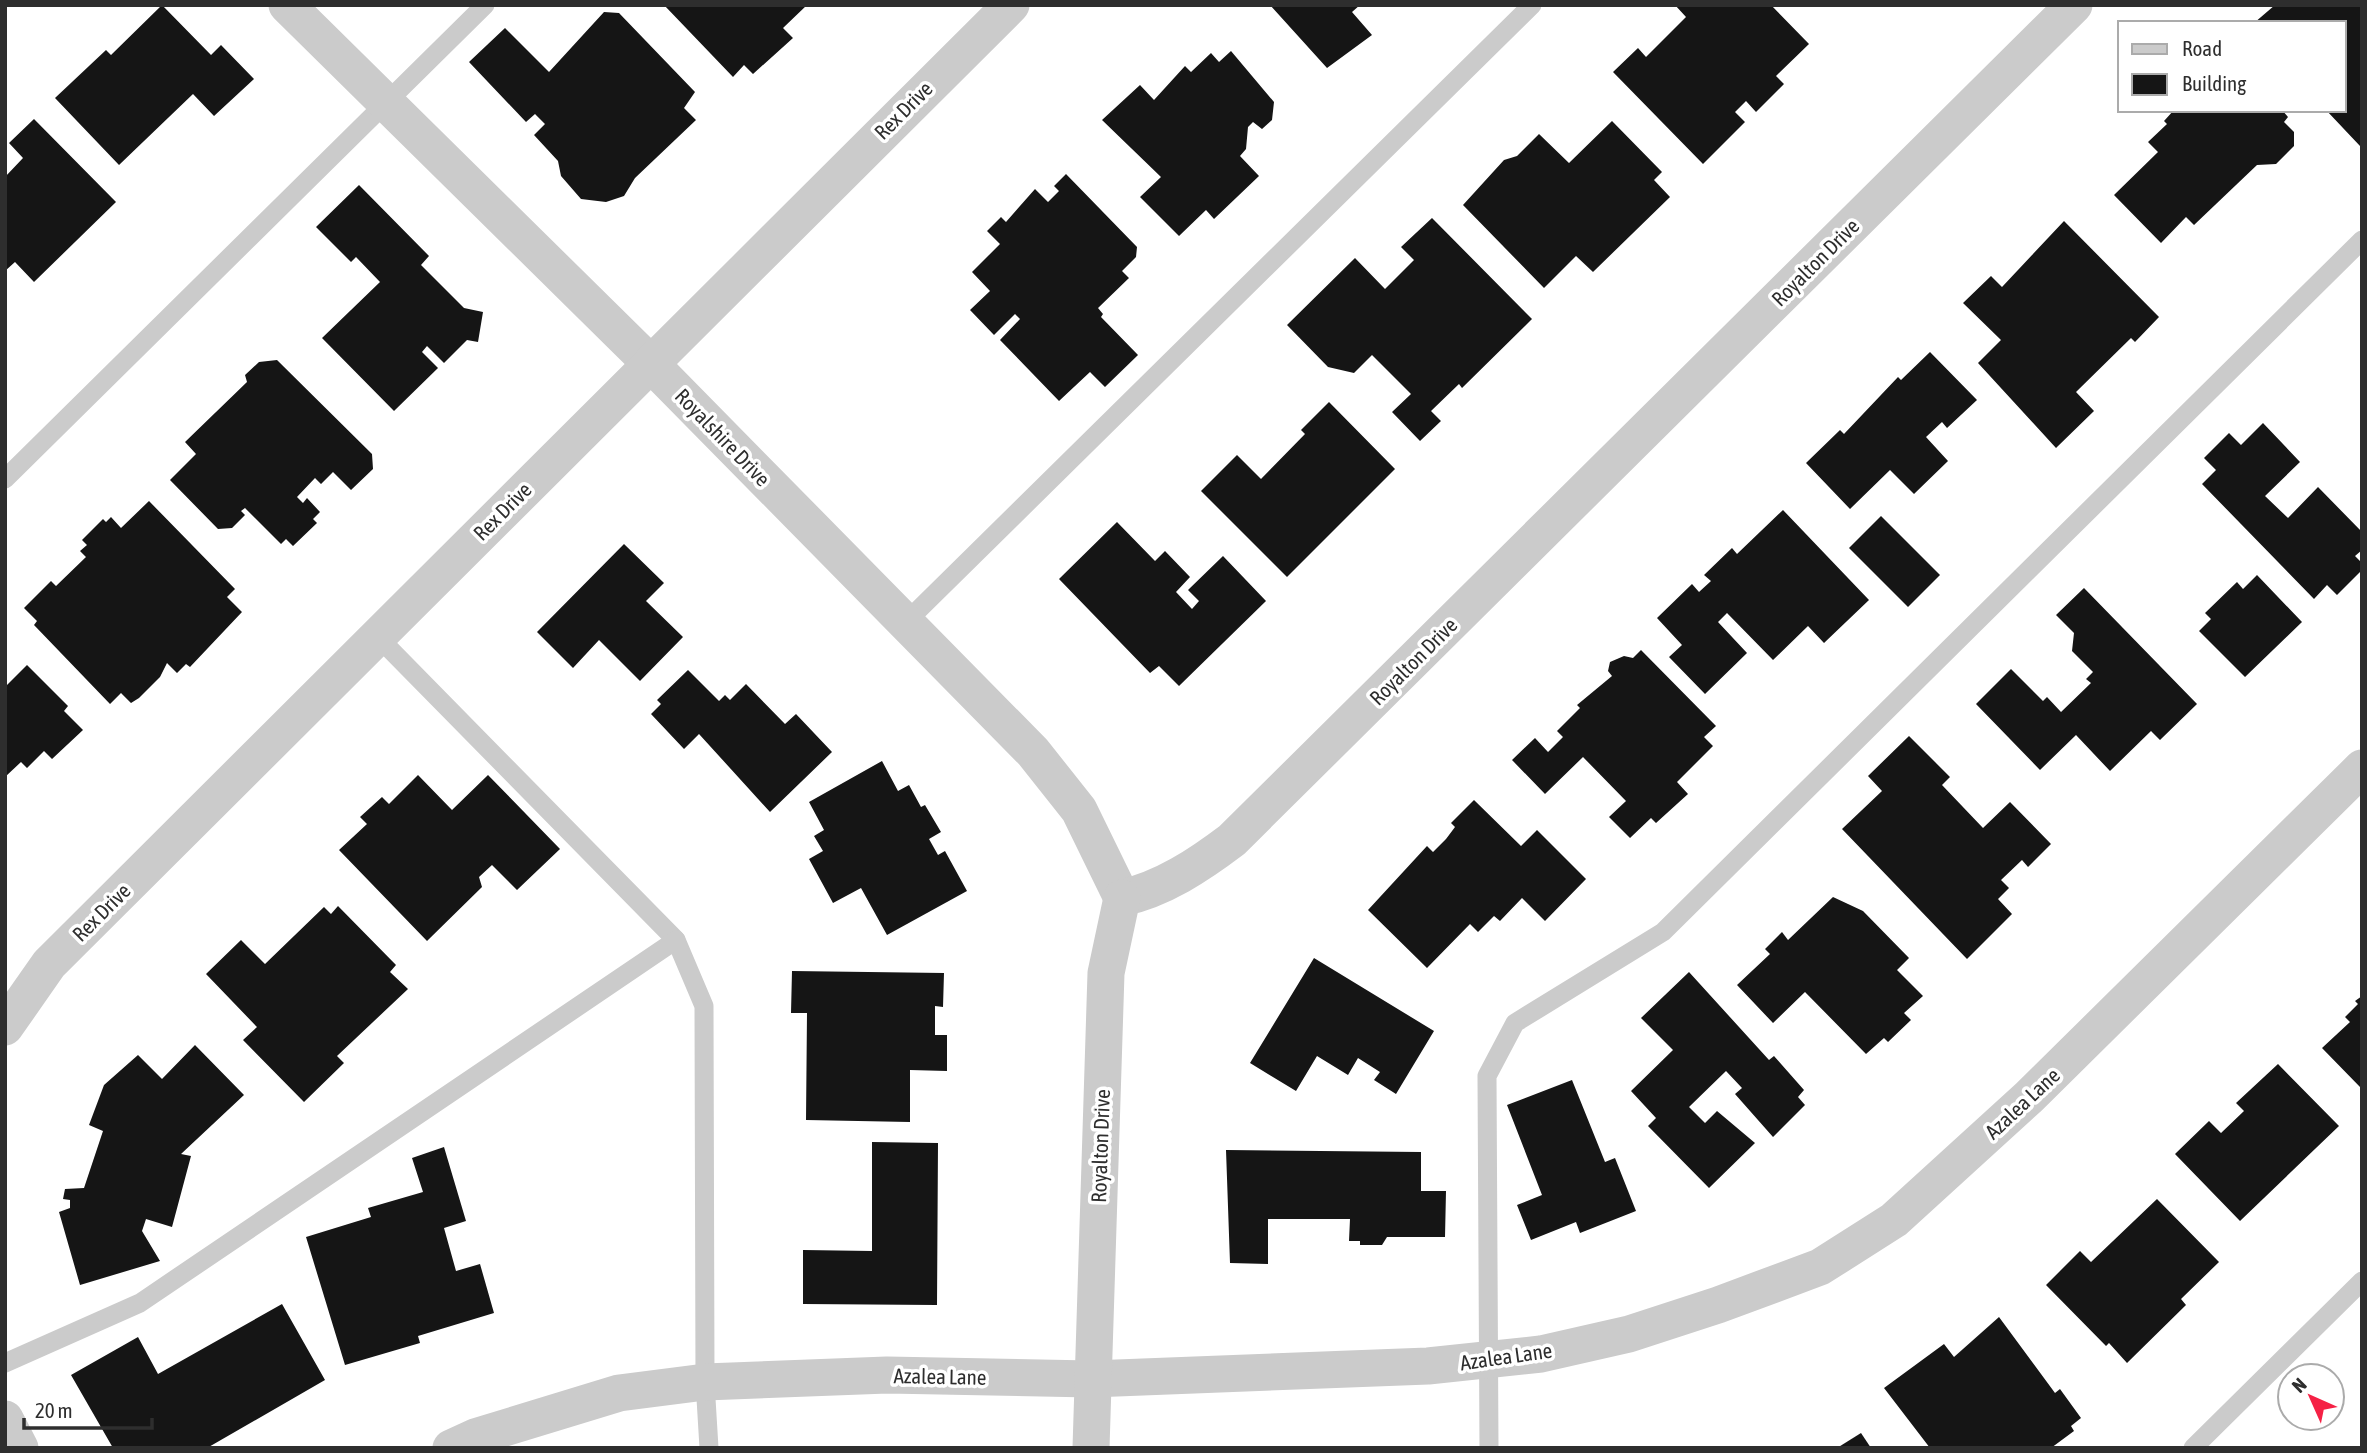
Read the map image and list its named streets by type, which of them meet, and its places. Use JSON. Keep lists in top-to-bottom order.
{
  "streets": {
    "street": [
      "Rex Drive",
      "Royalton Drive",
      "Royalshire Drive",
      "Azalea Lane"
    ]
  },
  "crossings": [
    ["Rex Drive", "Royalshire Drive"],
    ["Royalton Drive", "Royalshire Drive"],
    ["Royalton Drive", "Azalea Lane"]
  ],
  "legend": ["Road", "Building"],
  "scale_bar": "20 m",
  "north": "top left"
}
